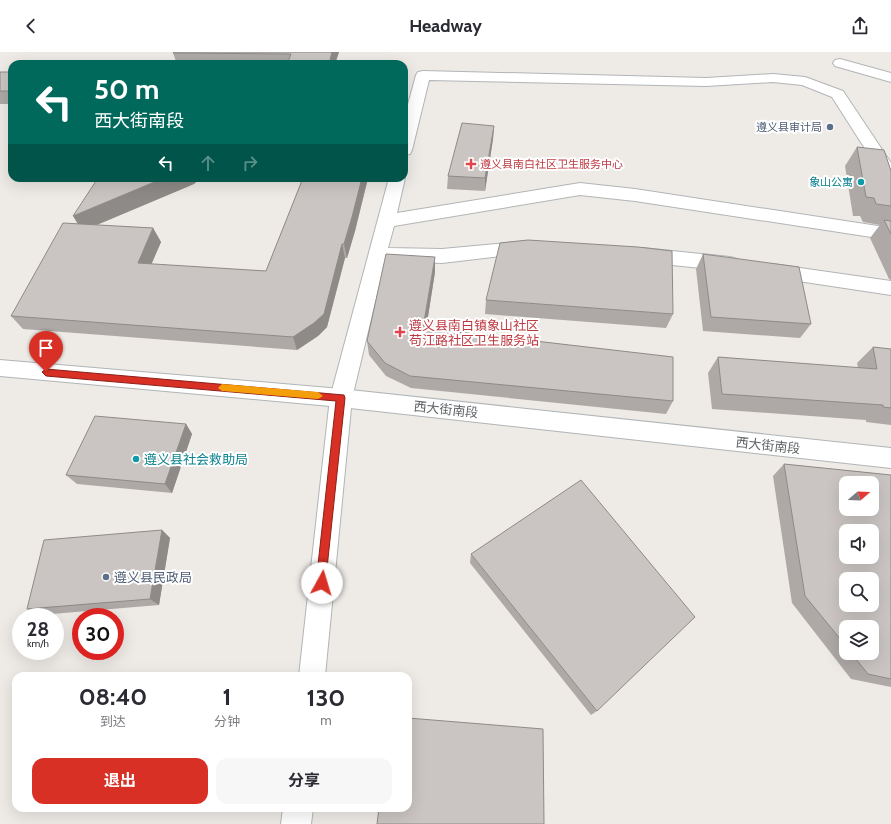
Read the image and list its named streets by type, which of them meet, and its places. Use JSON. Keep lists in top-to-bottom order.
{
  "streets": {
    "street": ["西大街南段"]
  },
  "places": {
    "other": [
      "遵义县审计局",
      "象山公寓",
      "遵义县社会救助局",
      "遵义县民政局"
    ],
    "health": ["遵义县南白社区卫生服务中心", "遵义县南白镇象山社区 苟江路社区卫生服务站"]
  },
  "north": "right",
  "page": {
    "header": "Headway",
    "turn": ["50 m", "西大街南段"],
    "speed": "28 km/h",
    "limit": "30",
    "eta": [
      "08:40",
      "到达",
      "1",
      "分钟",
      "130",
      "m"
    ],
    "buttons": ["退出", "分享"]
  }
}
